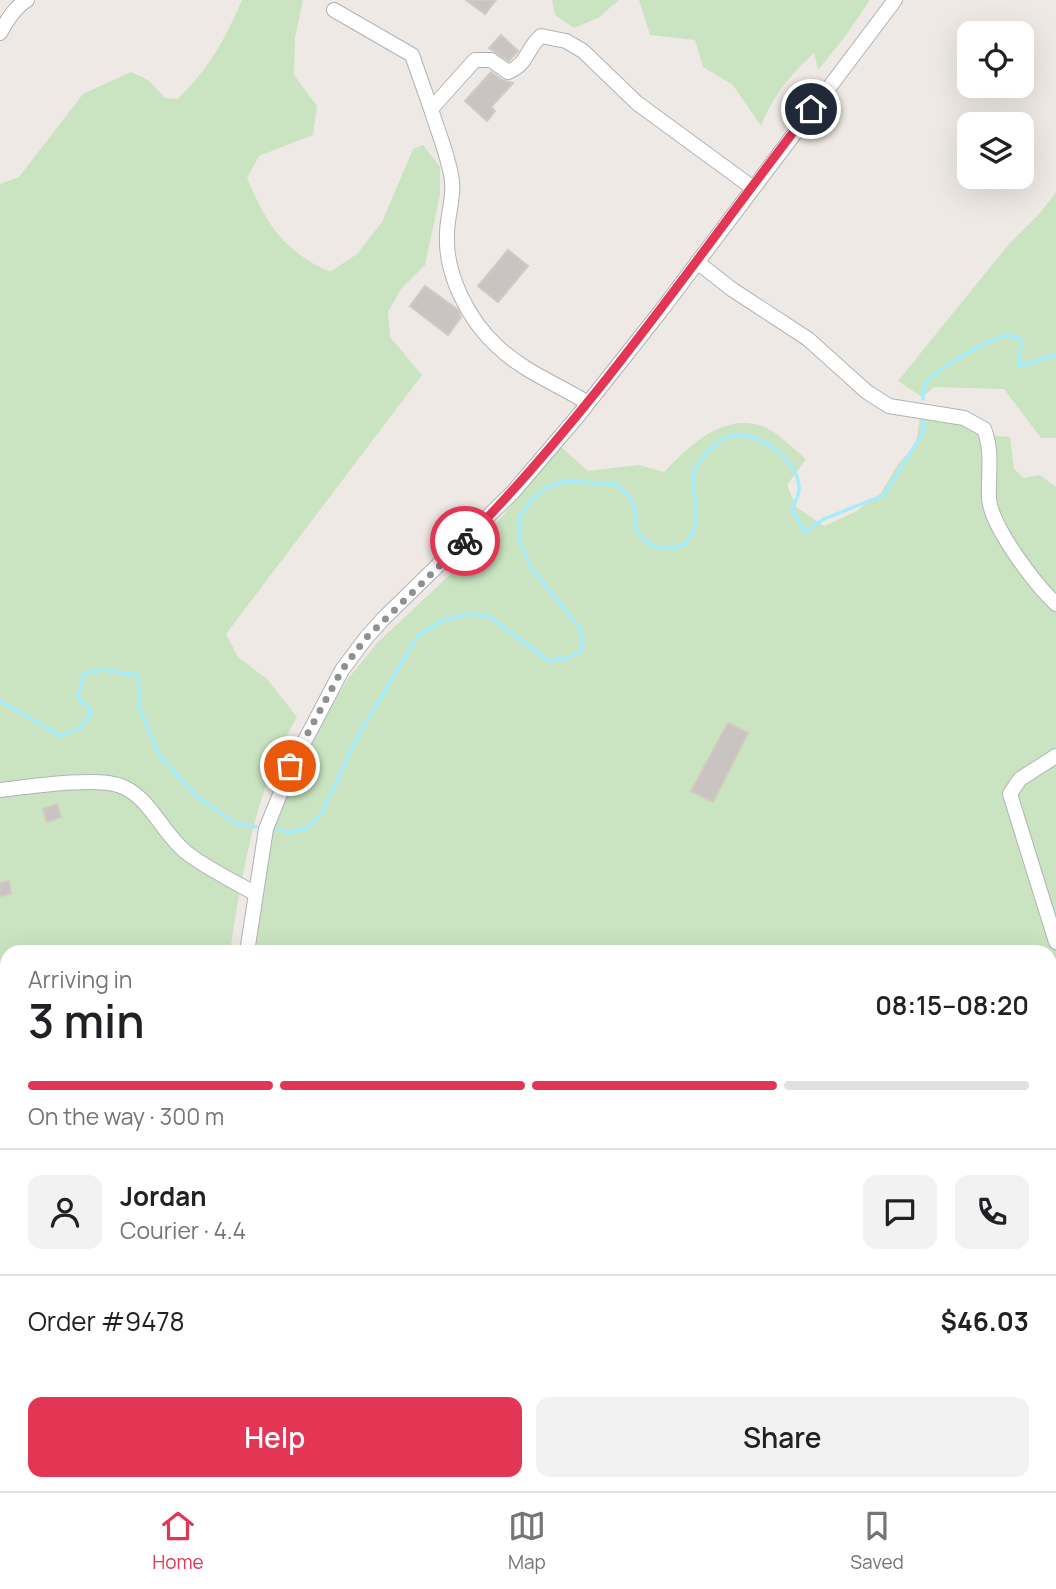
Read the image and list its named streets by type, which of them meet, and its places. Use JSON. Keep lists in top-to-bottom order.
{
  "page": {
    "heading": ["3 min", "Arriving in", "08:15–08:20"],
    "panel": [
      "Jordan",
      "Courier · 4.4",
      "Order #9478",
      "$46.03"
    ],
    "bar": "On the way · 300 m",
    "buttons": ["Help", "Share"],
    "tabs": ["Home", "Map", "Saved"]
  }
}
